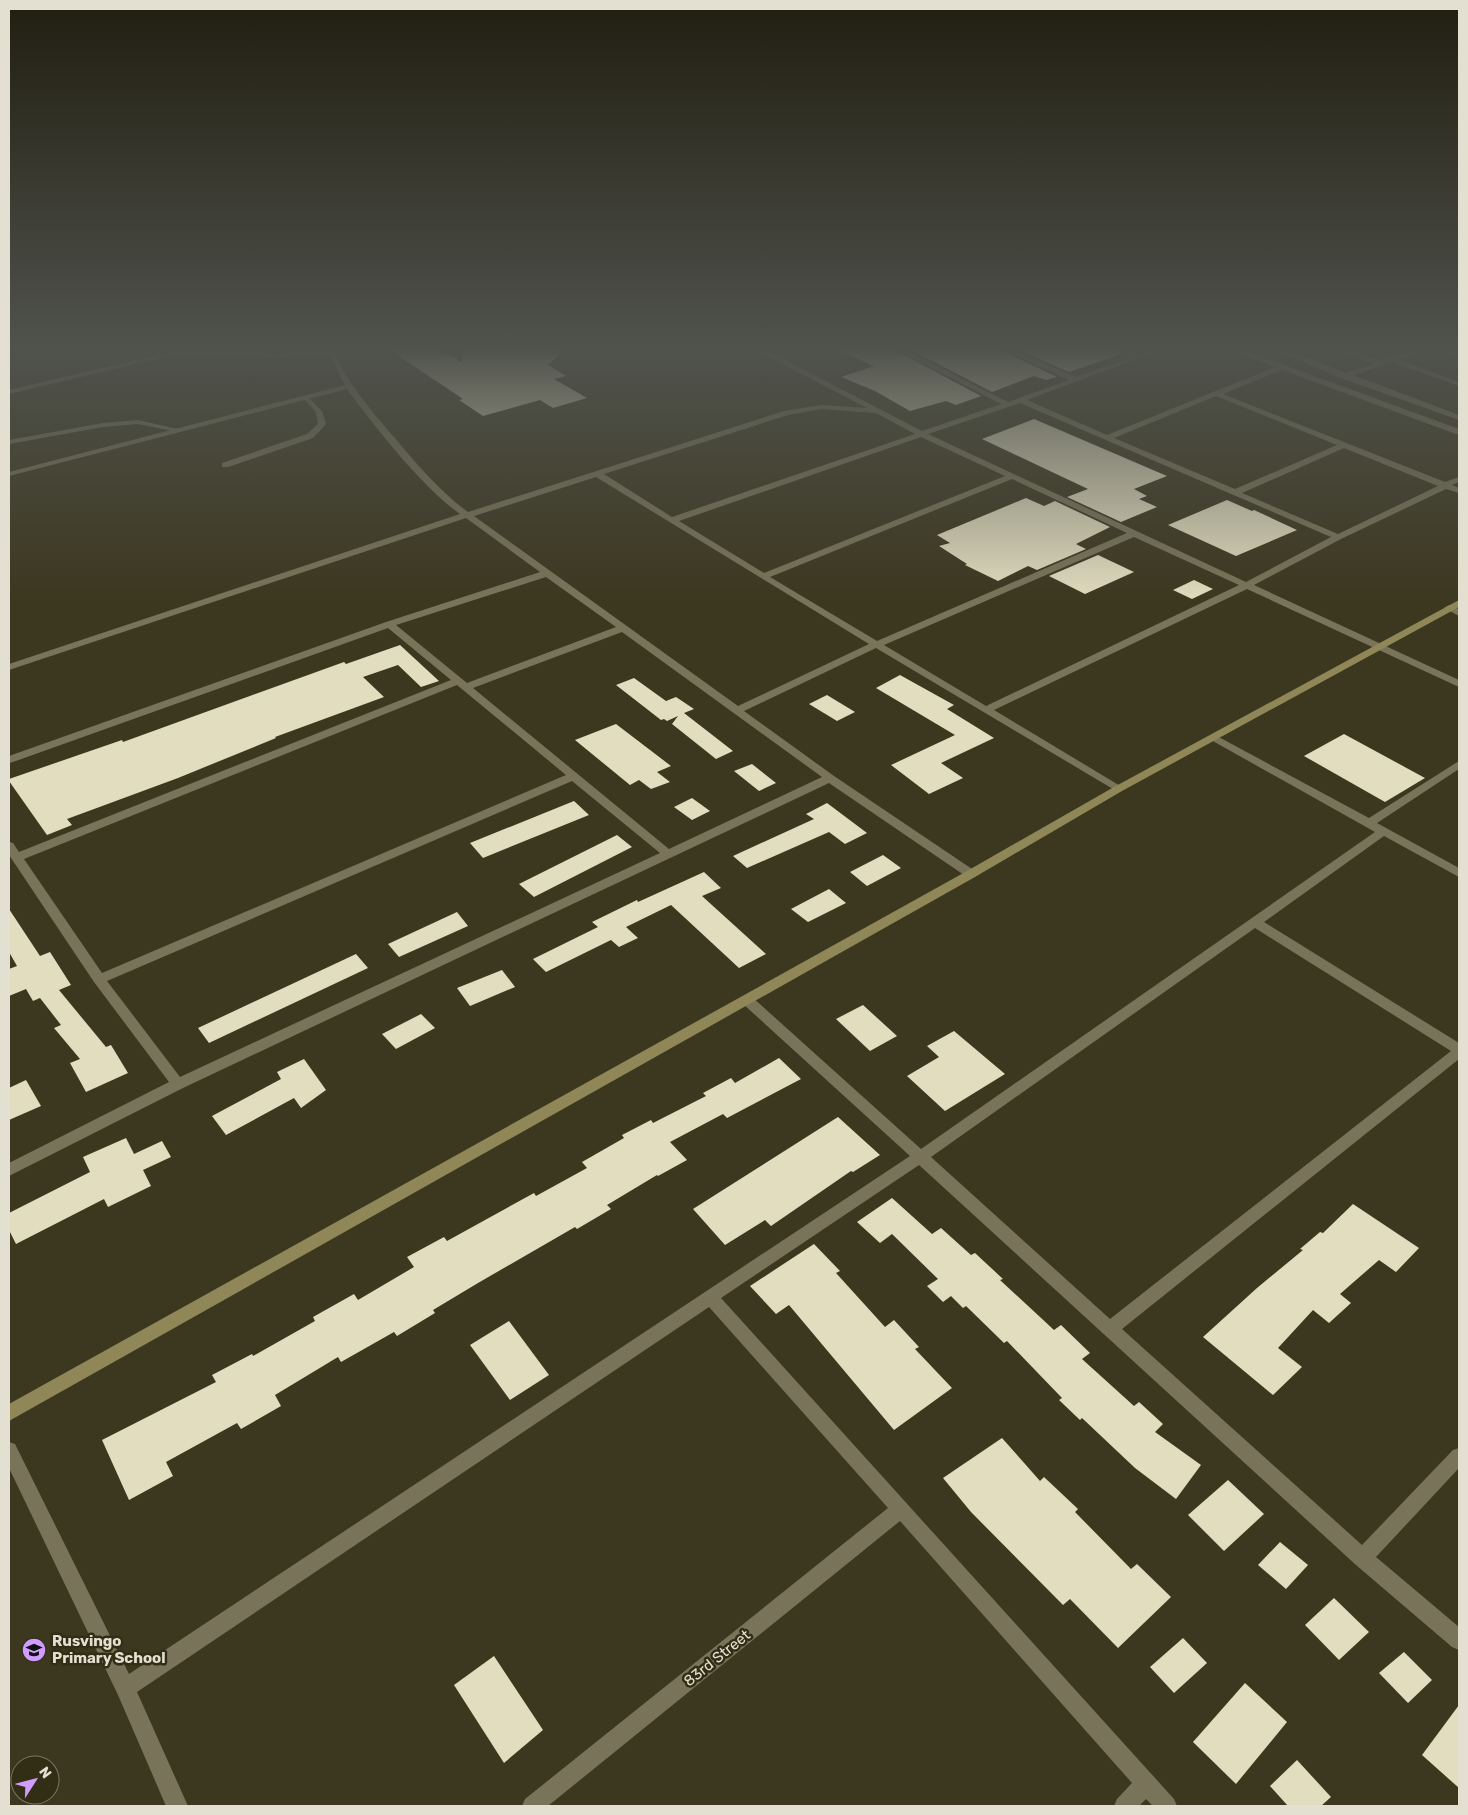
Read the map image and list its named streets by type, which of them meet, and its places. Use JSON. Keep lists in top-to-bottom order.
{
  "streets": {
    "street": ["83rd Street"]
  },
  "places": {
    "school or university": ["Rusvingo Primary School"]
  },
  "north": "top right"
}
